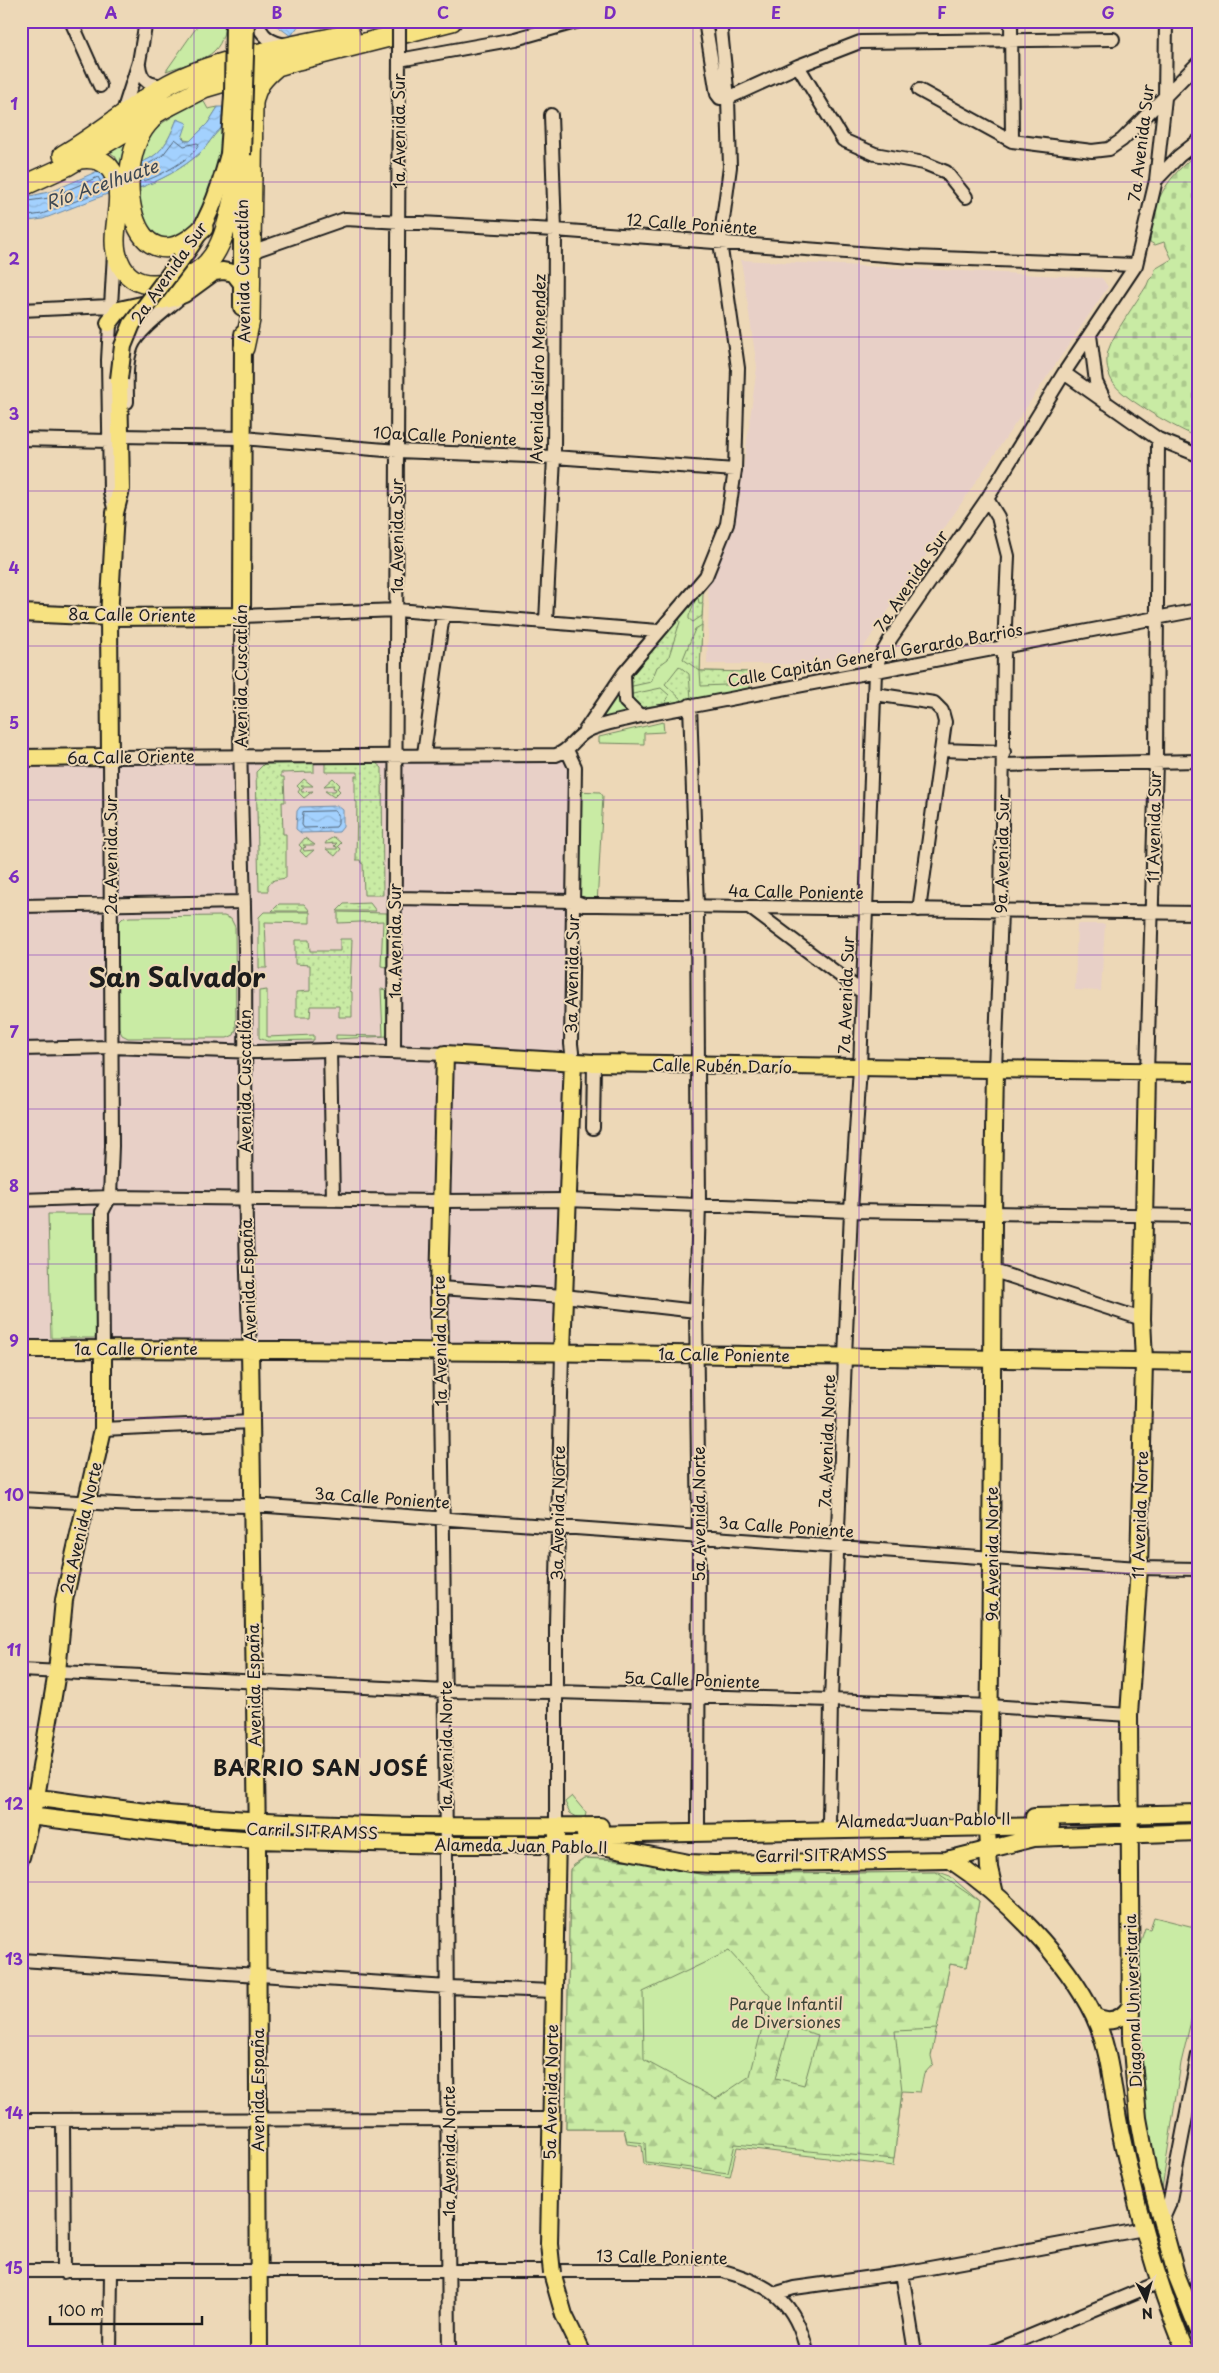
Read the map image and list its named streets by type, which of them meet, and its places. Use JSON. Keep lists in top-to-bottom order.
{
  "streets": {
    "main road": [
      "Avenida Cuscatlán",
      "2a Avenida Sur",
      "8a Calle Oriente",
      "6a Calle Oriente",
      "11 Avenida Sur",
      "9a Avenida Sur",
      "3a Avenida Sur",
      "Calle Rubén Darío",
      "Avenida España",
      "1a Avenida Norte",
      "1a Calle Oriente",
      "1a Calle Poniente",
      "3a Avenida Norte",
      "5a Avenida Norte",
      "11 Avenida Norte",
      "2a Avenida Norte",
      "9a Avenida Norte",
      "Alameda Juan Pablo II",
      "Carril SITRAMSS",
      "Diagonal Universitaria"
    ],
    "street": [
      "1a Avenida Sur",
      "7a Avenida Sur",
      "12 Calle Poniente",
      "Avenida Isidro Menendez",
      "10a Calle Poniente",
      "Calle Capitán General Gerardo Barrios",
      "4a Calle Poniente",
      "7a Avenida Norte",
      "3a Calle Poniente",
      "5a Calle Poniente",
      "13 Calle Poniente"
    ]
  },
  "crossings": [
    ["1a Avenida Sur", "12 Calle Poniente"],
    ["1a Avenida Sur", "10a Calle Poniente"],
    ["1a Avenida Sur", "6a Calle Oriente"],
    ["1a Avenida Sur", "4a Calle Poniente"],
    ["1a Avenida Sur", "Calle Rubén Darío"],
    ["7a Avenida Sur", "12 Calle Poniente"],
    ["7a Avenida Sur", "Calle Capitán General Gerardo Barrios"],
    ["7a Avenida Sur", "9a Avenida Sur"],
    ["7a Avenida Sur", "4a Calle Poniente"],
    ["7a Avenida Sur", "Calle Rubén Darío"],
    ["7a Avenida Sur", "7a Avenida Norte"],
    ["12 Calle Poniente", "Avenida Isidro Menendez"],
    ["Avenida Cuscatlán", "2a Avenida Sur"],
    ["Avenida Cuscatlán", "10a Calle Poniente"],
    ["Avenida Cuscatlán", "8a Calle Oriente"],
    ["Avenida Cuscatlán", "6a Calle Oriente"],
    ["Avenida Cuscatlán", "Calle Rubén Darío"],
    ["Avenida Cuscatlán", "Avenida España"],
    ["2a Avenida Sur", "10a Calle Poniente"],
    ["2a Avenida Sur", "8a Calle Oriente"],
    ["2a Avenida Sur", "6a Calle Oriente"],
    ["2a Avenida Sur", "Calle Rubén Darío"],
    ["2a Avenida Sur", "2a Avenida Norte"],
    ["Avenida Isidro Menendez", "10a Calle Poniente"],
    ["Calle Capitán General Gerardo Barrios", "11 Avenida Sur"],
    ["Calle Capitán General Gerardo Barrios", "9a Avenida Sur"],
    ["Calle Capitán General Gerardo Barrios", "5a Avenida Norte"],
    ["6a Calle Oriente", "3a Avenida Sur"],
    ["11 Avenida Sur", "4a Calle Poniente"],
    ["11 Avenida Sur", "Calle Rubén Darío"],
    ["11 Avenida Sur", "11 Avenida Norte"],
    ["9a Avenida Sur", "4a Calle Poniente"],
    ["9a Avenida Sur", "Calle Rubén Darío"],
    ["9a Avenida Sur", "9a Avenida Norte"],
    ["4a Calle Poniente", "3a Avenida Sur"],
    ["4a Calle Poniente", "5a Avenida Norte"],
    ["3a Avenida Sur", "Calle Rubén Darío"],
    ["3a Avenida Sur", "3a Avenida Norte"],
    ["Calle Rubén Darío", "5a Avenida Norte"],
    ["Avenida España", "1a Calle Oriente"],
    ["Avenida España", "1a Calle Poniente"],
    ["Avenida España", "3a Calle Poniente"],
    ["Avenida España", "5a Calle Poniente"],
    ["Avenida España", "Alameda Juan Pablo II"],
    ["Avenida España", "13 Calle Poniente"],
    ["1a Avenida Norte", "1a Calle Poniente"],
    ["1a Avenida Norte", "3a Calle Poniente"],
    ["1a Avenida Norte", "5a Calle Poniente"],
    ["1a Avenida Norte", "Alameda Juan Pablo II"],
    ["1a Avenida Norte", "13 Calle Poniente"],
    ["1a Calle Oriente", "1a Calle Poniente"],
    ["1a Calle Oriente", "2a Avenida Norte"],
    ["1a Calle Poniente", "7a Avenida Norte"],
    ["1a Calle Poniente", "3a Avenida Norte"],
    ["1a Calle Poniente", "5a Avenida Norte"],
    ["1a Calle Poniente", "11 Avenida Norte"],
    ["1a Calle Poniente", "9a Avenida Norte"],
    ["7a Avenida Norte", "3a Calle Poniente"],
    ["7a Avenida Norte", "5a Calle Poniente"],
    ["7a Avenida Norte", "Alameda Juan Pablo II"],
    ["3a Calle Poniente", "3a Avenida Norte"],
    ["3a Calle Poniente", "5a Avenida Norte"],
    ["3a Calle Poniente", "11 Avenida Norte"],
    ["3a Calle Poniente", "2a Avenida Norte"],
    ["3a Calle Poniente", "9a Avenida Norte"],
    ["3a Avenida Norte", "5a Avenida Norte"],
    ["3a Avenida Norte", "5a Calle Poniente"],
    ["3a Avenida Norte", "Alameda Juan Pablo II"],
    ["3a Avenida Norte", "Carril SITRAMSS"],
    ["5a Avenida Norte", "5a Calle Poniente"],
    ["5a Avenida Norte", "Alameda Juan Pablo II"],
    ["5a Avenida Norte", "Carril SITRAMSS"],
    ["11 Avenida Norte", "5a Calle Poniente"],
    ["11 Avenida Norte", "Alameda Juan Pablo II"],
    ["11 Avenida Norte", "Carril SITRAMSS"],
    ["11 Avenida Norte", "Diagonal Universitaria"],
    ["2a Avenida Norte", "5a Calle Poniente"],
    ["2a Avenida Norte", "Alameda Juan Pablo II"],
    ["9a Avenida Norte", "5a Calle Poniente"],
    ["9a Avenida Norte", "Alameda Juan Pablo II"],
    ["9a Avenida Norte", "Carril SITRAMSS"],
    ["9a Avenida Norte", "Diagonal Universitaria"],
    ["Alameda Juan Pablo II", "Carril SITRAMSS"],
    ["Alameda Juan Pablo II", "Diagonal Universitaria"],
    ["Carril SITRAMSS", "Diagonal Universitaria"]
  ],
  "districts": ["San Salvador", "BARRIO SAN JOSÉ"],
  "water": ["Río Acelhuate"],
  "parks": ["Parque Infantil de Diversiones"],
  "scale_bar": "100 m",
  "north": "bottom",
  "grid": {
    "columns": [
      "A",
      "B",
      "C",
      "D",
      "E",
      "F",
      "G"
    ],
    "rows": [
      "1",
      "2",
      "3",
      "4",
      "5",
      "6",
      "7",
      "8",
      "9",
      "10",
      "11",
      "12",
      "13",
      "14",
      "15"
    ]
  }
}
